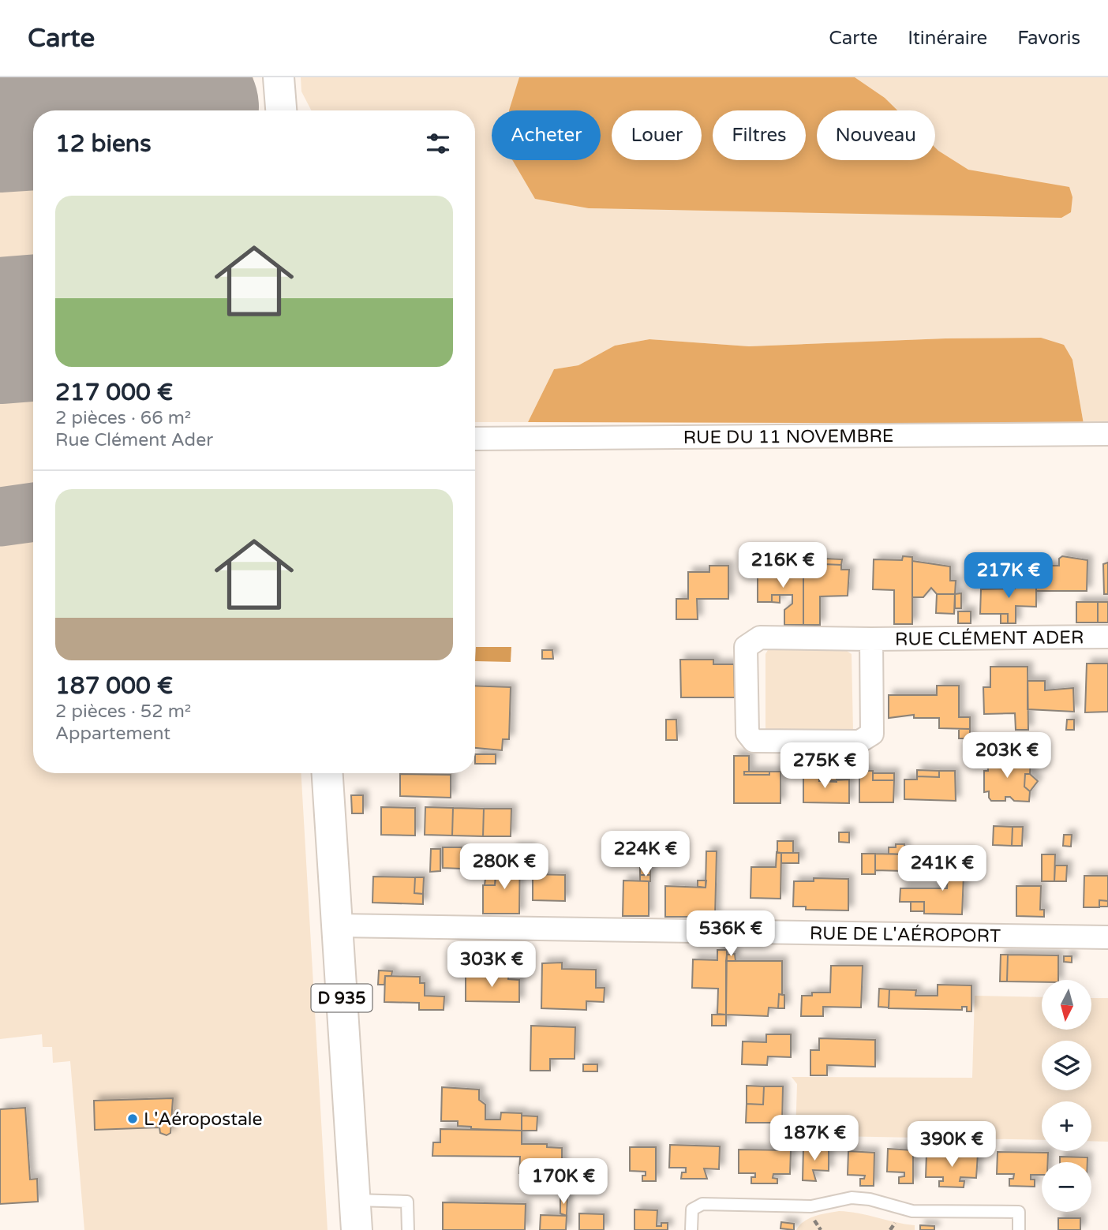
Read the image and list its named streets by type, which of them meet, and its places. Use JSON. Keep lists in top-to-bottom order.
{
  "streets": {
    "main road": ["D 935"],
    "street": ["RUE DU 11 NOVEMBRE", "RUE CLÉMENT ADER", "RUE DE L'AÉROPORT"]
  },
  "crossings": [
    ["RUE DE L'AÉROPORT", "D 935"]
  ],
  "places": ["L'Aéropostale"],
  "north": "bottom",
  "page": {
    "header": "Carte",
    "nav": ["Carte", "Itinéraire", "Favoris"],
    "chip": [
      "Acheter",
      "Louer",
      "Filtres",
      "Nouveau"
    ],
    "heading": "12 biens",
    "list": [
      {
        "name": "217 000 €",
        "note": "2 pièces · 66 m² · Rue Clément Ader"
      },
      {
        "name": "187 000 €",
        "note": "2 pièces · 52 m² · Appartement"
      }
    ],
    "price": [
      "216K €",
      "217K €",
      "203K €",
      "275K €",
      "224K €",
      "280K €",
      "241K €",
      "536K €",
      "303K €",
      "187K €",
      "390K €",
      "170K €"
    ],
    "map_buttons": ["+", "−"]
  }
}
